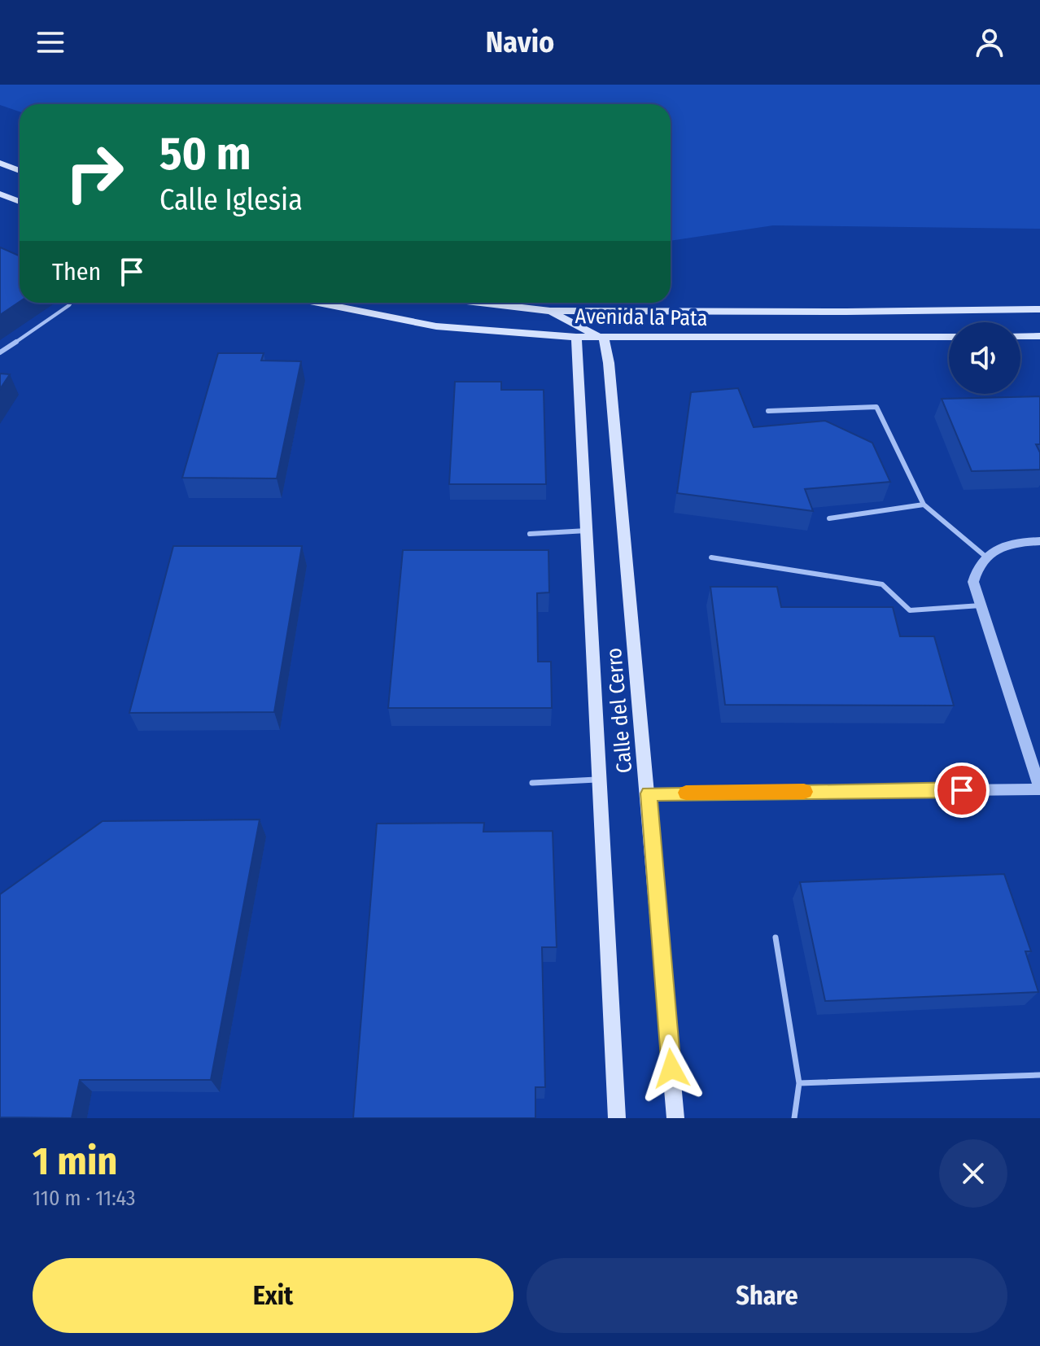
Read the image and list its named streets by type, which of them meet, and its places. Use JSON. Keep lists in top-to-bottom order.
{
  "streets": {
    "main road": ["Avenida la Pata", "Calle del Cerro"]
  },
  "crossings": [
    ["Avenida la Pata", "Calle del Cerro"]
  ],
  "page": {
    "header": "Navio",
    "turn": ["50 m", "Calle Iglesia"],
    "then": "Then",
    "heading": ["1 min", "110 m · 11:43"],
    "buttons": ["Exit", "Share"]
  }
}
